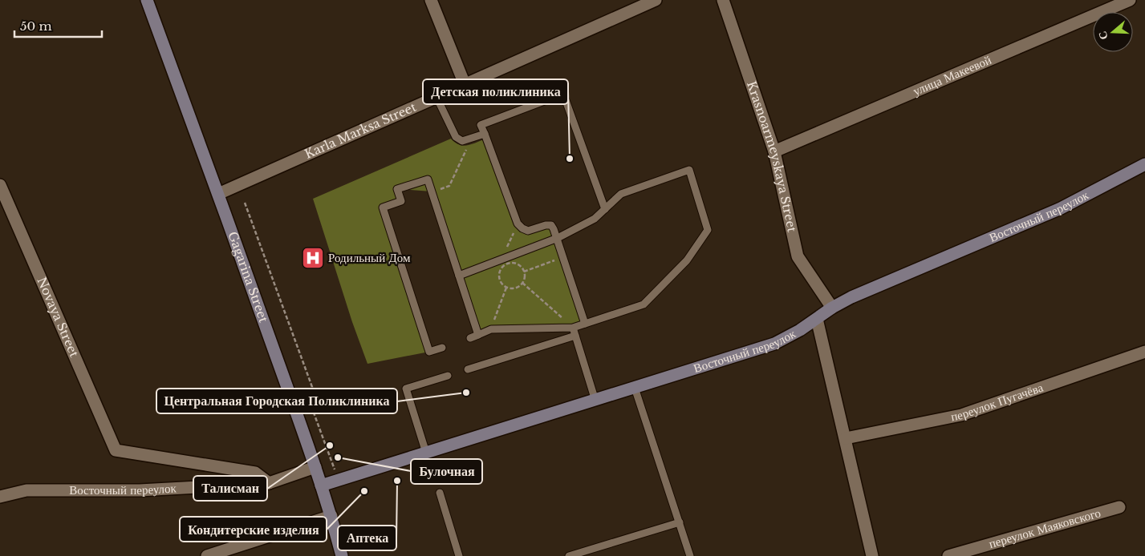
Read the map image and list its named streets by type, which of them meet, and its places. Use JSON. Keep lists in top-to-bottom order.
{
  "streets": {
    "street": [
      "улица Макеевой",
      "Karla Marksa Street",
      "Krasnoarmeyskaya Street",
      "Восточный переулок",
      "Gagarina Street",
      "Novaya Street",
      "переулок Пугачёва",
      "переулок Маяковского"
    ]
  },
  "crossings": [
    ["улица Макеевой", "Krasnoarmeyskaya Street"],
    ["Karla Marksa Street", "Gagarina Street"],
    ["Krasnoarmeyskaya Street", "Восточный переулок"],
    ["Восточный переулок", "Gagarina Street"],
    ["Восточный переулок", "Novaya Street"]
  ],
  "places": {
    "other": [
      "Детская поликлиника",
      "Центральная Городская Поликлиника",
      "Талисман",
      "Булочная",
      "Аптека",
      "Кондитерские изделия"
    ],
    "hospital": ["Родильный Дом"]
  },
  "scale_bar": "50 m",
  "north": "left"
}
